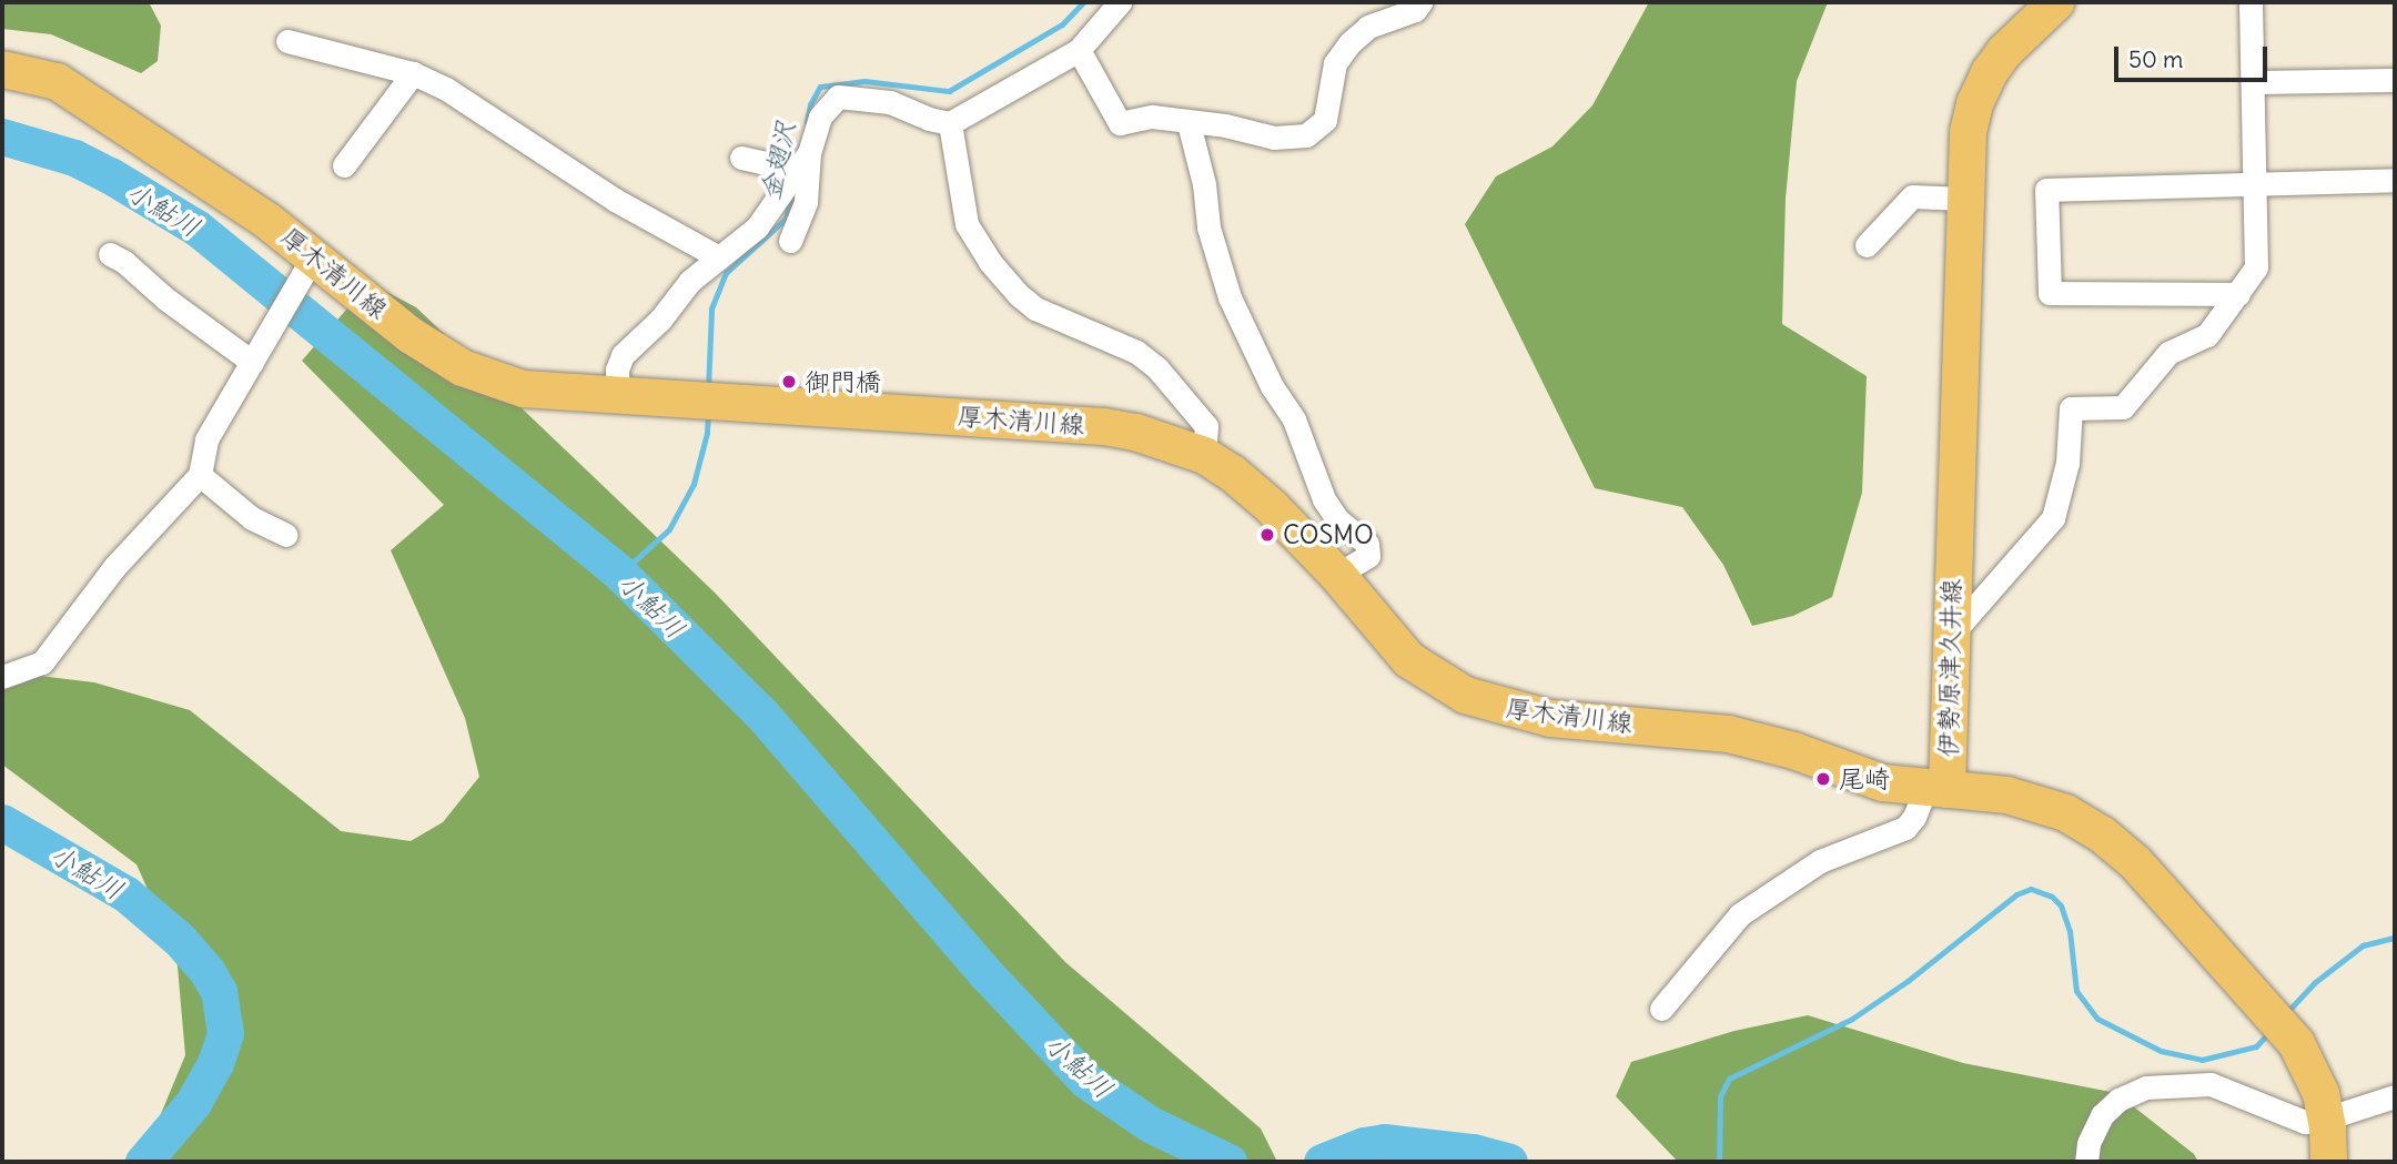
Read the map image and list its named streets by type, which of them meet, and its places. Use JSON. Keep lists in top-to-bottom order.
{
  "streets": {
    "main road": ["厚木清川線", "伊勢原津久井線"]
  },
  "crossings": [
    ["厚木清川線", "伊勢原津久井線"]
  ],
  "water": ["金翅沢", "小鮎川"],
  "places": ["御門橋", "COSMO", "尾崎"],
  "scale_bar": "50 m"
}
